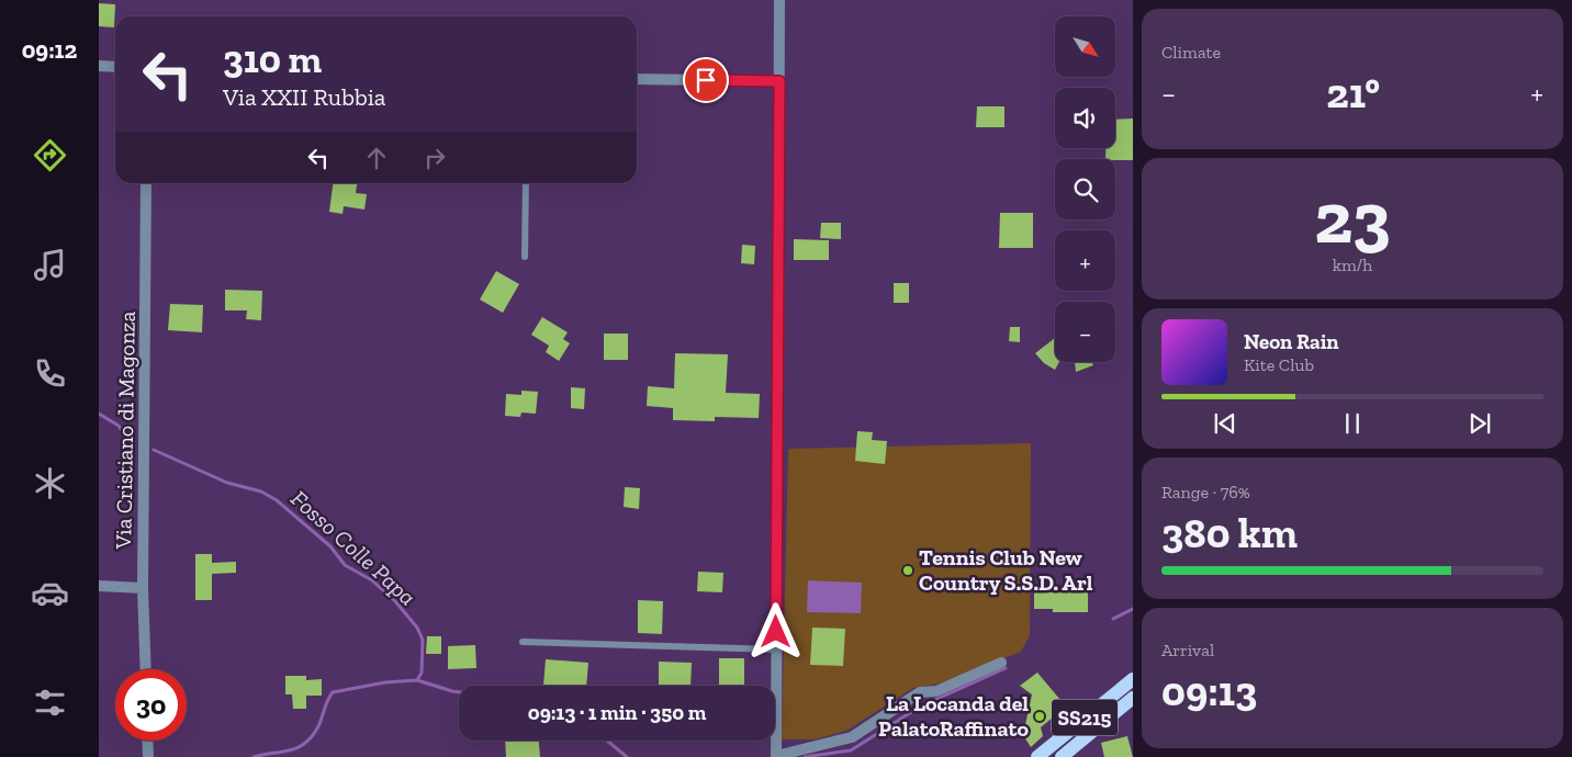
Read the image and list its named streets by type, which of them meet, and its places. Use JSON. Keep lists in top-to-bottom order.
{
  "streets": {
    "main road": ["SS215"],
    "street": ["Via Cristiano di Magonza"]
  },
  "water": ["Fosso Colle Papa"],
  "places": ["Tennis Club New Country S.S.D. Arl", "La Locanda del PalatoRaffinato"],
  "north": "bottom right",
  "page": {
    "tabs": "09:12",
    "tile": [
      "Climate",
      ["23", "km/h"],
      ["Range · 76%", "380 km"],
      ["Arrival", "09:13"]
    ],
    "map_buttons": ["+", "−"],
    "turn": ["310 m", "Via XXII Rubbia"],
    "heat": ["−", "21°", "+"],
    "song": ["Neon Rain", "Kite Club"],
    "limit": "30",
    "trip": "09:13 · 1 min · 350 m"
  }
}
